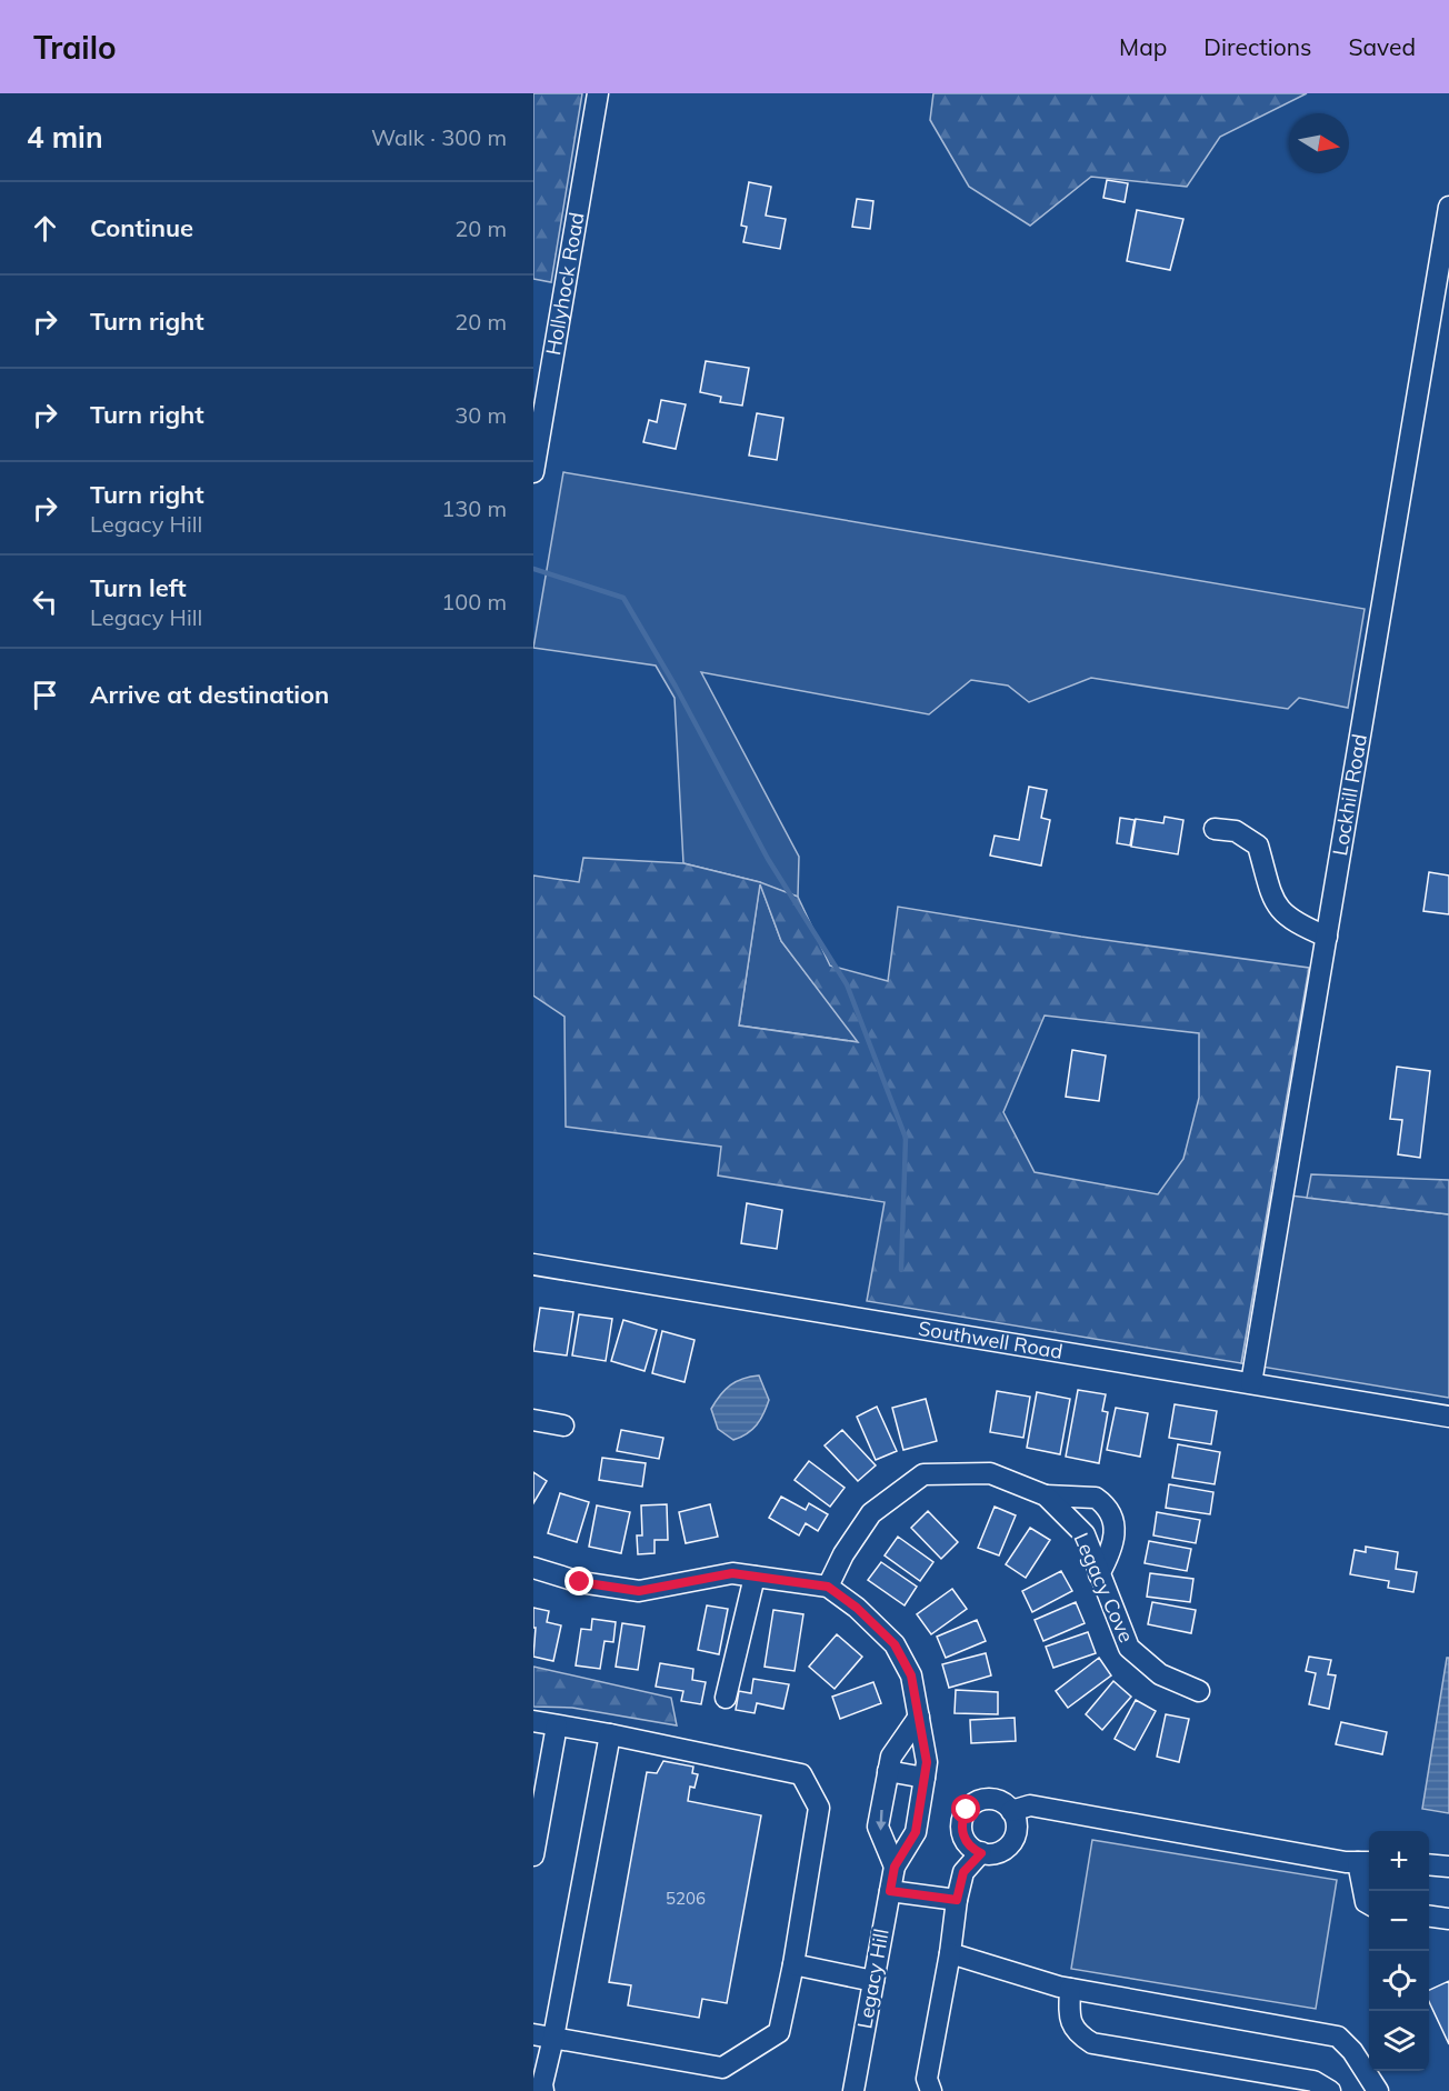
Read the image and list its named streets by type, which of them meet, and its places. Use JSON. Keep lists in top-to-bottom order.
{
  "streets": {
    "street": [
      "Hollyhock Road",
      "Lockhill Road",
      "Southwell Road",
      "Legacy Cove",
      "Legacy Hill"
    ]
  },
  "crossings": [
    ["Lockhill Road", "Southwell Road"],
    ["Legacy Cove", "Legacy Hill"]
  ],
  "house_numbers": ["5206"],
  "north": "right",
  "page": {
    "header": "Trailo",
    "nav": ["Map", "Directions", "Saved"],
    "heading": ["4 min", "Walk · 300 m"],
    "list": [
      ["Continue", "20 m"],
      ["Turn right", "20 m"],
      ["Turn right", "30 m"],
      ["Turn right", "Legacy Hill", "130 m"],
      ["Turn left", "Legacy Hill", "100 m"],
      "Arrive at destination"
    ],
    "map_buttons": ["+", "−"]
  }
}
